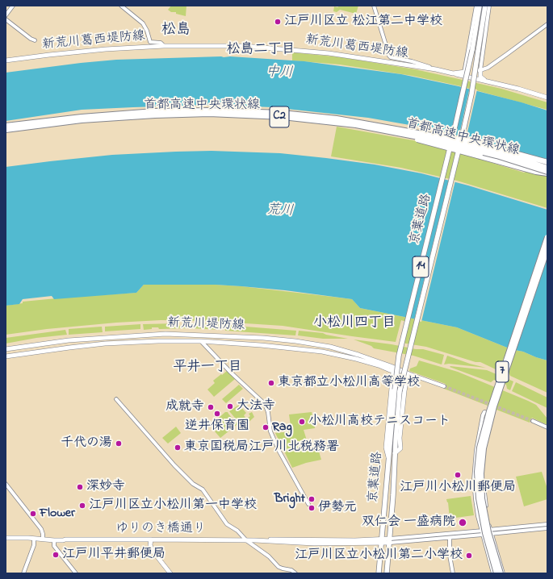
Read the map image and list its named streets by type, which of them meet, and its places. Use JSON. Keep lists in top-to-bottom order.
{
  "streets": {
    "highway": [
      "首都高速中央環状線",
      "C2",
      "京葉道路",
      "14",
      "7"
    ],
    "main road": ["新荒川葛西堤防線", "新荒川堤防線", "ゆりのき橋通り"]
  },
  "crossings": [
    ["京葉道路", "ゆりのき橋通り"]
  ],
  "districts": [
    "松島",
    "松島二丁目",
    "小松川四丁目",
    "平井一丁目"
  ],
  "water": ["中川", "荒川"],
  "places": [
    "江戸川区立 松江第二中学校",
    "東京都立小松川高等学校",
    "大法寺",
    "成就寺",
    "逆井保育園",
    "小松川高校テニスコート",
    "Rag",
    "千代の湯",
    "東京国税局江戸川北税務署",
    "江戸川小松川郵便局",
    "深妙寺",
    "Bright",
    "江戸川区立小松川第一中学校",
    "伊勢元",
    "Flower",
    "双仁会 一盛病院",
    "江戸川平井郵便局",
    "江戸川区立小松川第二小学校"
  ]
}
